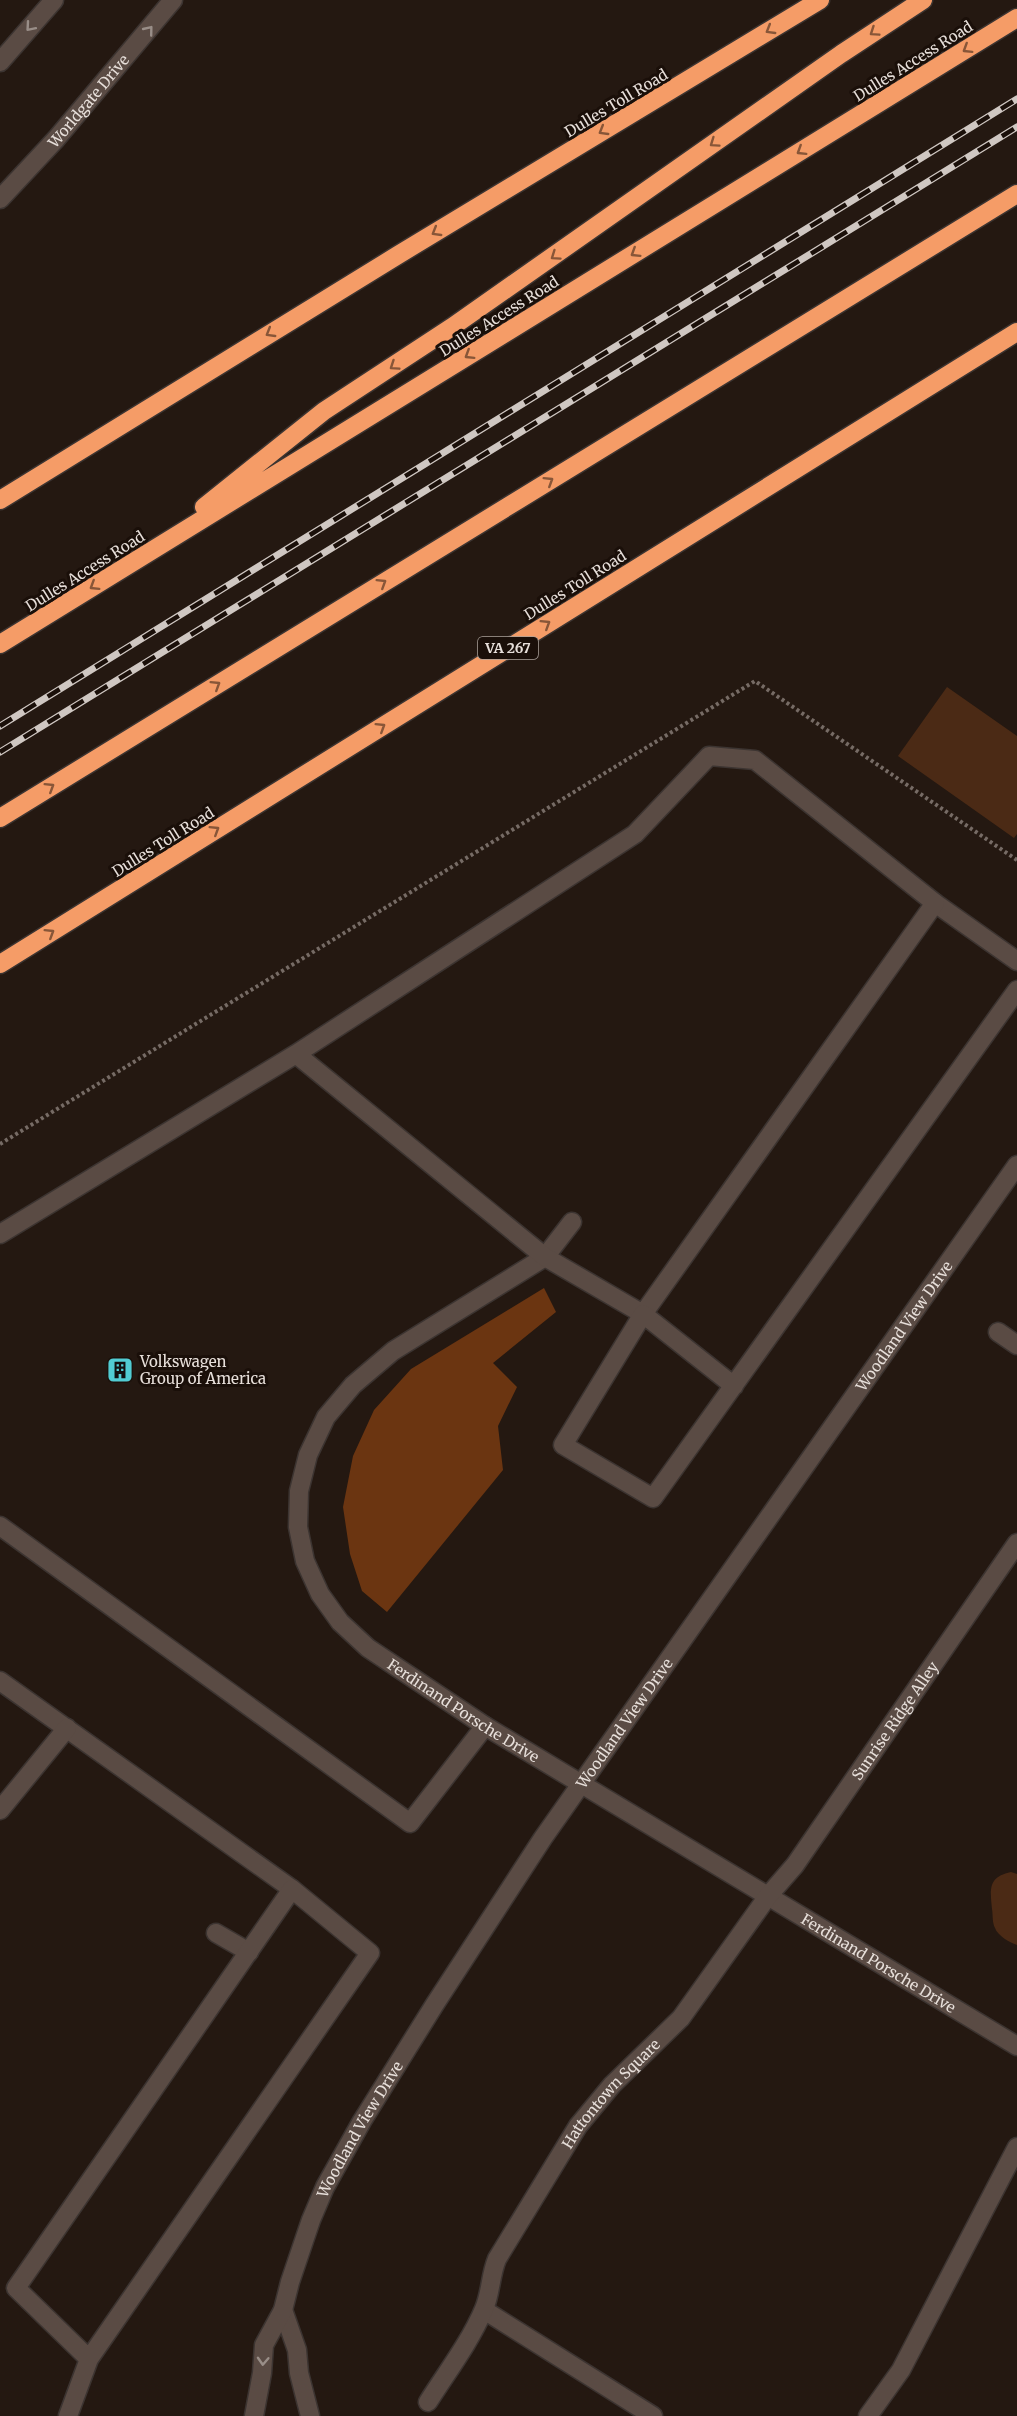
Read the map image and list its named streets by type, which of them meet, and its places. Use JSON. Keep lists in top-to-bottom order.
{
  "streets": {
    "highway": ["Dulles Access Road", "Dulles Toll Road", "VA 267"],
    "street": [
      "Worldgate Drive",
      "Woodland View Drive",
      "Ferdinand Porsche Drive",
      "Sunrise Ridge Alley",
      "Hattontown Square"
    ]
  },
  "crossings": [
    ["Woodland View Drive", "Ferdinand Porsche Drive"],
    ["Ferdinand Porsche Drive", "Sunrise Ridge Alley"],
    ["Ferdinand Porsche Drive", "Hattontown Square"],
    ["Sunrise Ridge Alley", "Hattontown Square"]
  ],
  "places": {
    "building": ["Volkswagen Group of America"]
  }
}
